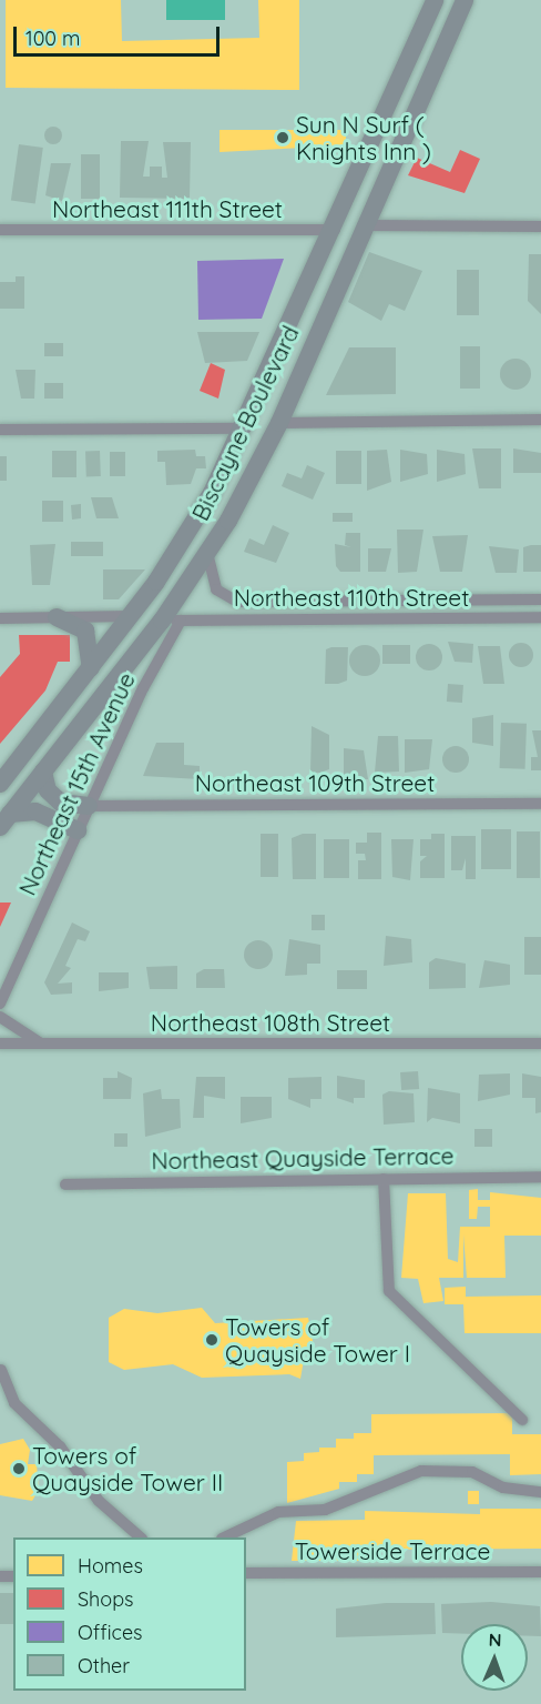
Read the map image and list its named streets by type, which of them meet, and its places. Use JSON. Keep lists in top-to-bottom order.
{
  "streets": {
    "main road": ["Biscayne Boulevard"],
    "street": [
      "Northeast 111th Street",
      "Northeast 110th Street",
      "Northeast 109th Street",
      "Northeast 15th Avenue",
      "Northeast 108th Street",
      "Northeast Quayside Terrace",
      "Towerside Terrace"
    ]
  },
  "crossings": [
    ["Northeast 111th Street", "Biscayne Boulevard"],
    ["Biscayne Boulevard", "Northeast 110th Street"],
    ["Biscayne Boulevard", "Northeast 15th Avenue"],
    ["Northeast 110th Street", "Northeast 15th Avenue"],
    ["Northeast 109th Street", "Northeast 15th Avenue"]
  ],
  "places": ["Sun N Surf ( Knights Inn )", "Towers of Quayside Tower I", "Towers of Quayside Tower II"],
  "legend": [
    "Homes",
    "Shops",
    "Offices",
    "Other"
  ],
  "scale_bar": "100 m",
  "north": "top"
}
